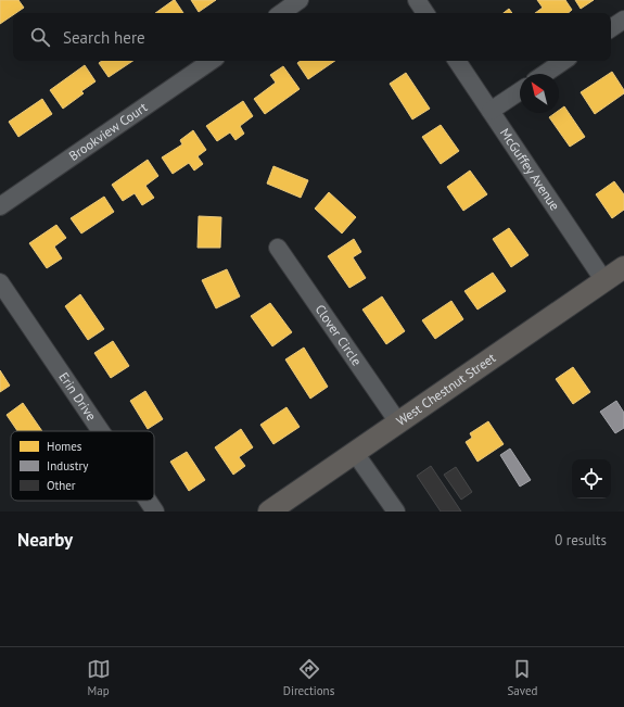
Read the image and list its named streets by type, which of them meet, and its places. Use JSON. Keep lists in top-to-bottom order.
{
  "streets": {
    "main road": ["West Chestnut Street"],
    "street": [
      "Brookview Court",
      "McGuffey Avenue",
      "Clover Circle",
      "Erin Drive"
    ]
  },
  "crossings": [
    ["McGuffey Avenue", "West Chestnut Street"],
    ["Clover Circle", "West Chestnut Street"]
  ],
  "legend": ["Homes", "Industry", "Other"],
  "north": "top left",
  "page": {
    "search": "Search here",
    "heading": ["Nearby", "0 results"],
    "nav": ["Map", "Directions", "Saved"]
  }
}
